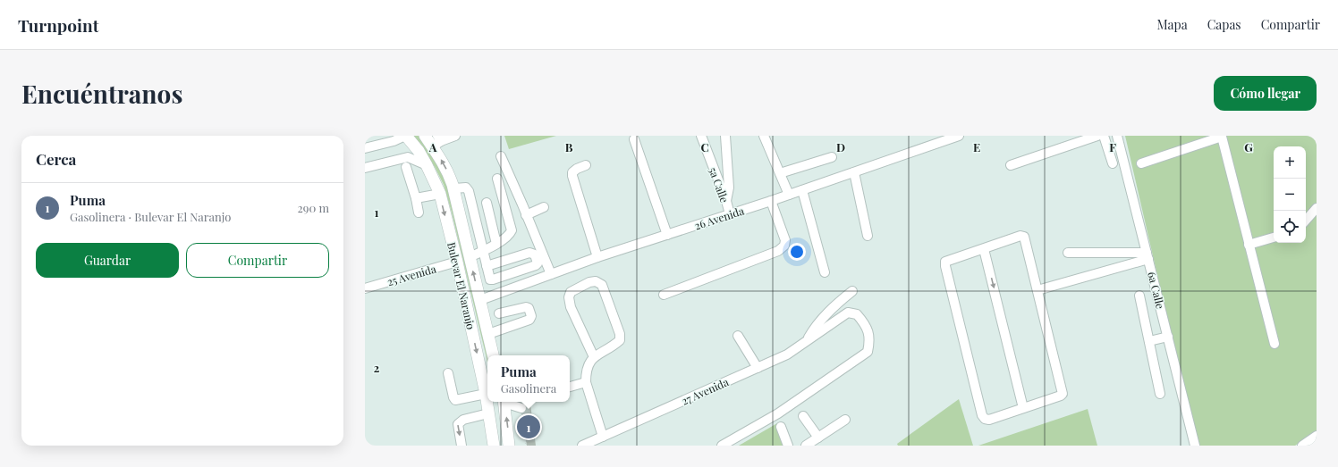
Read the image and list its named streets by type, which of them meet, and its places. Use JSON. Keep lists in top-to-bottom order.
{
  "streets": {
    "main road": ["Bulevar El Naranjo"],
    "street": [
      "5a Calle",
      "26 Avenida",
      "25 Avenida",
      "6a Calle",
      "27 Avenida"
    ]
  },
  "crossings": [
    ["5a Calle", "26 Avenida"],
    ["26 Avenida", "Bulevar El Naranjo"],
    ["25 Avenida", "Bulevar El Naranjo"]
  ],
  "page": {
    "header": "Turnpoint",
    "nav": ["Mapa", "Capas", "Compartir"],
    "buttons": [
      "Cómo llegar",
      ["Guardar", "Compartir"]
    ],
    "title": "Encuéntranos",
    "heading": "Cerca",
    "map_buttons": ["+", "−"],
    "list": [
      {
        "mark": "1",
        "name": "Puma",
        "note": "Gasolinera · Bulevar El Naranjo",
        "value": "290 m"
      }
    ],
    "popup": ["Puma", "Gasolinera"],
    "pins": "1"
  },
  "grid": {
    "columns": [
      "A",
      "B",
      "C",
      "D",
      "E",
      "F",
      "G"
    ],
    "rows": ["1", "2"]
  }
}
